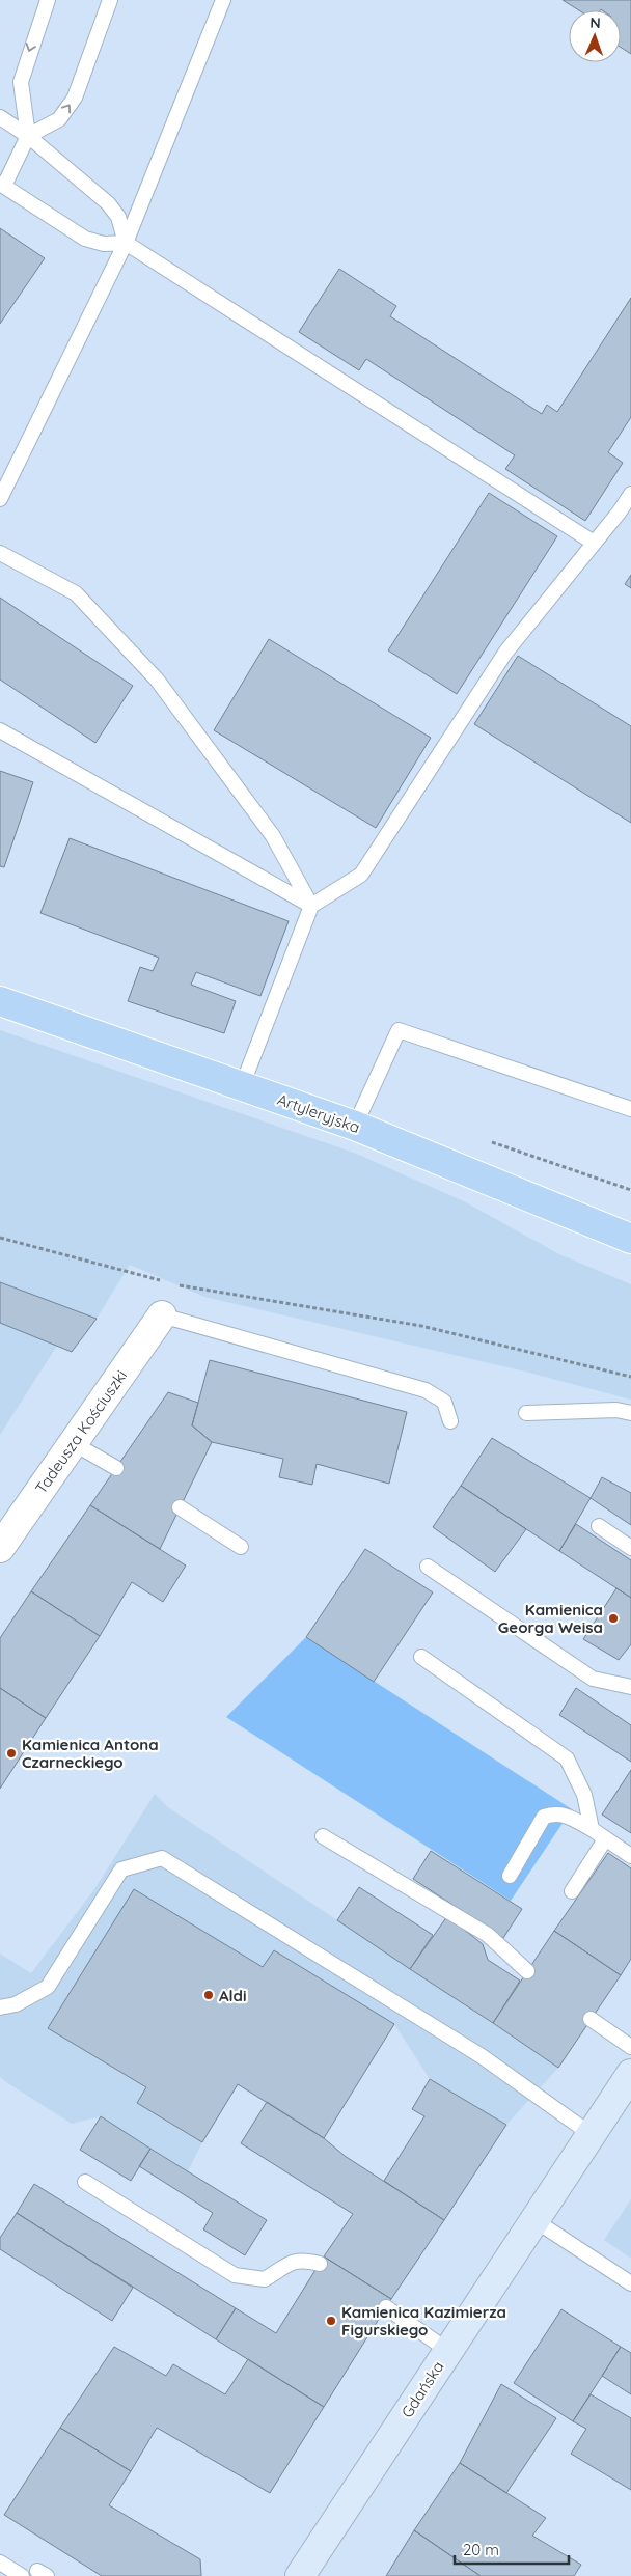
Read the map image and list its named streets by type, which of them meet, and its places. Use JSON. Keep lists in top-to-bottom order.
{
  "streets": {
    "main road": ["Artyleryjska"],
    "street": ["Tadeusza Kościuszki", "Gdańska"]
  },
  "places": [
    "Kamienica Georga Weisa",
    "Kamienica Antona Czarneckiego",
    "Aldi",
    "Kamienica Kazimierza Figurskiego"
  ],
  "scale_bar": "20 m",
  "north": "top"
}
